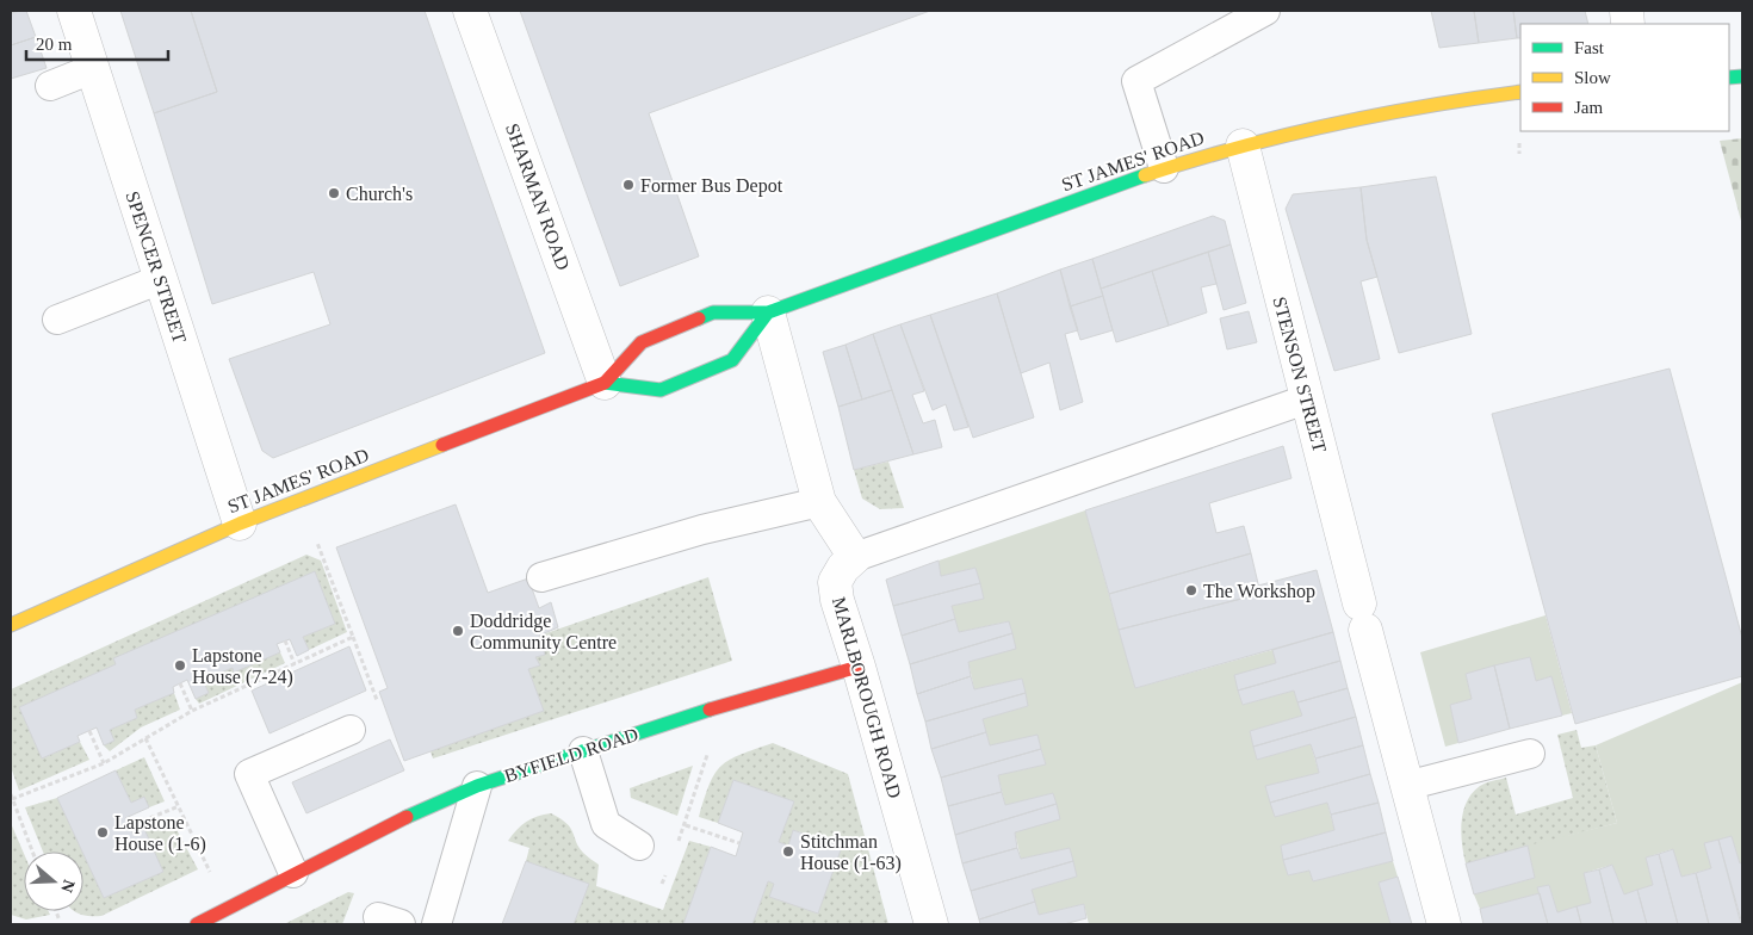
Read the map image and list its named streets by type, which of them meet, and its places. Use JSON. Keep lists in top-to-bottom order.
{
  "streets": {
    "main road": ["ST JAMES' ROAD", "BYFIELD ROAD"],
    "street": [
      "SHARMAN ROAD",
      "SPENCER STREET",
      "STENSON STREET",
      "MARLBOROUGH ROAD"
    ]
  },
  "crossings": [
    ["ST JAMES' ROAD", "SHARMAN ROAD"],
    ["ST JAMES' ROAD", "SPENCER STREET"],
    ["ST JAMES' ROAD", "STENSON STREET"],
    ["MARLBOROUGH ROAD", "BYFIELD ROAD"]
  ],
  "places": [
    "Former Bus Depot",
    "Church's",
    "The Workshop",
    "Doddridge Community Centre",
    "Lapstone House (7-24)",
    "Lapstone House (1-6)",
    "Stitchman House (1-63)"
  ],
  "legend": ["Fast", "Slow", "Jam"],
  "scale_bar": "20 m",
  "north": "right"
}
